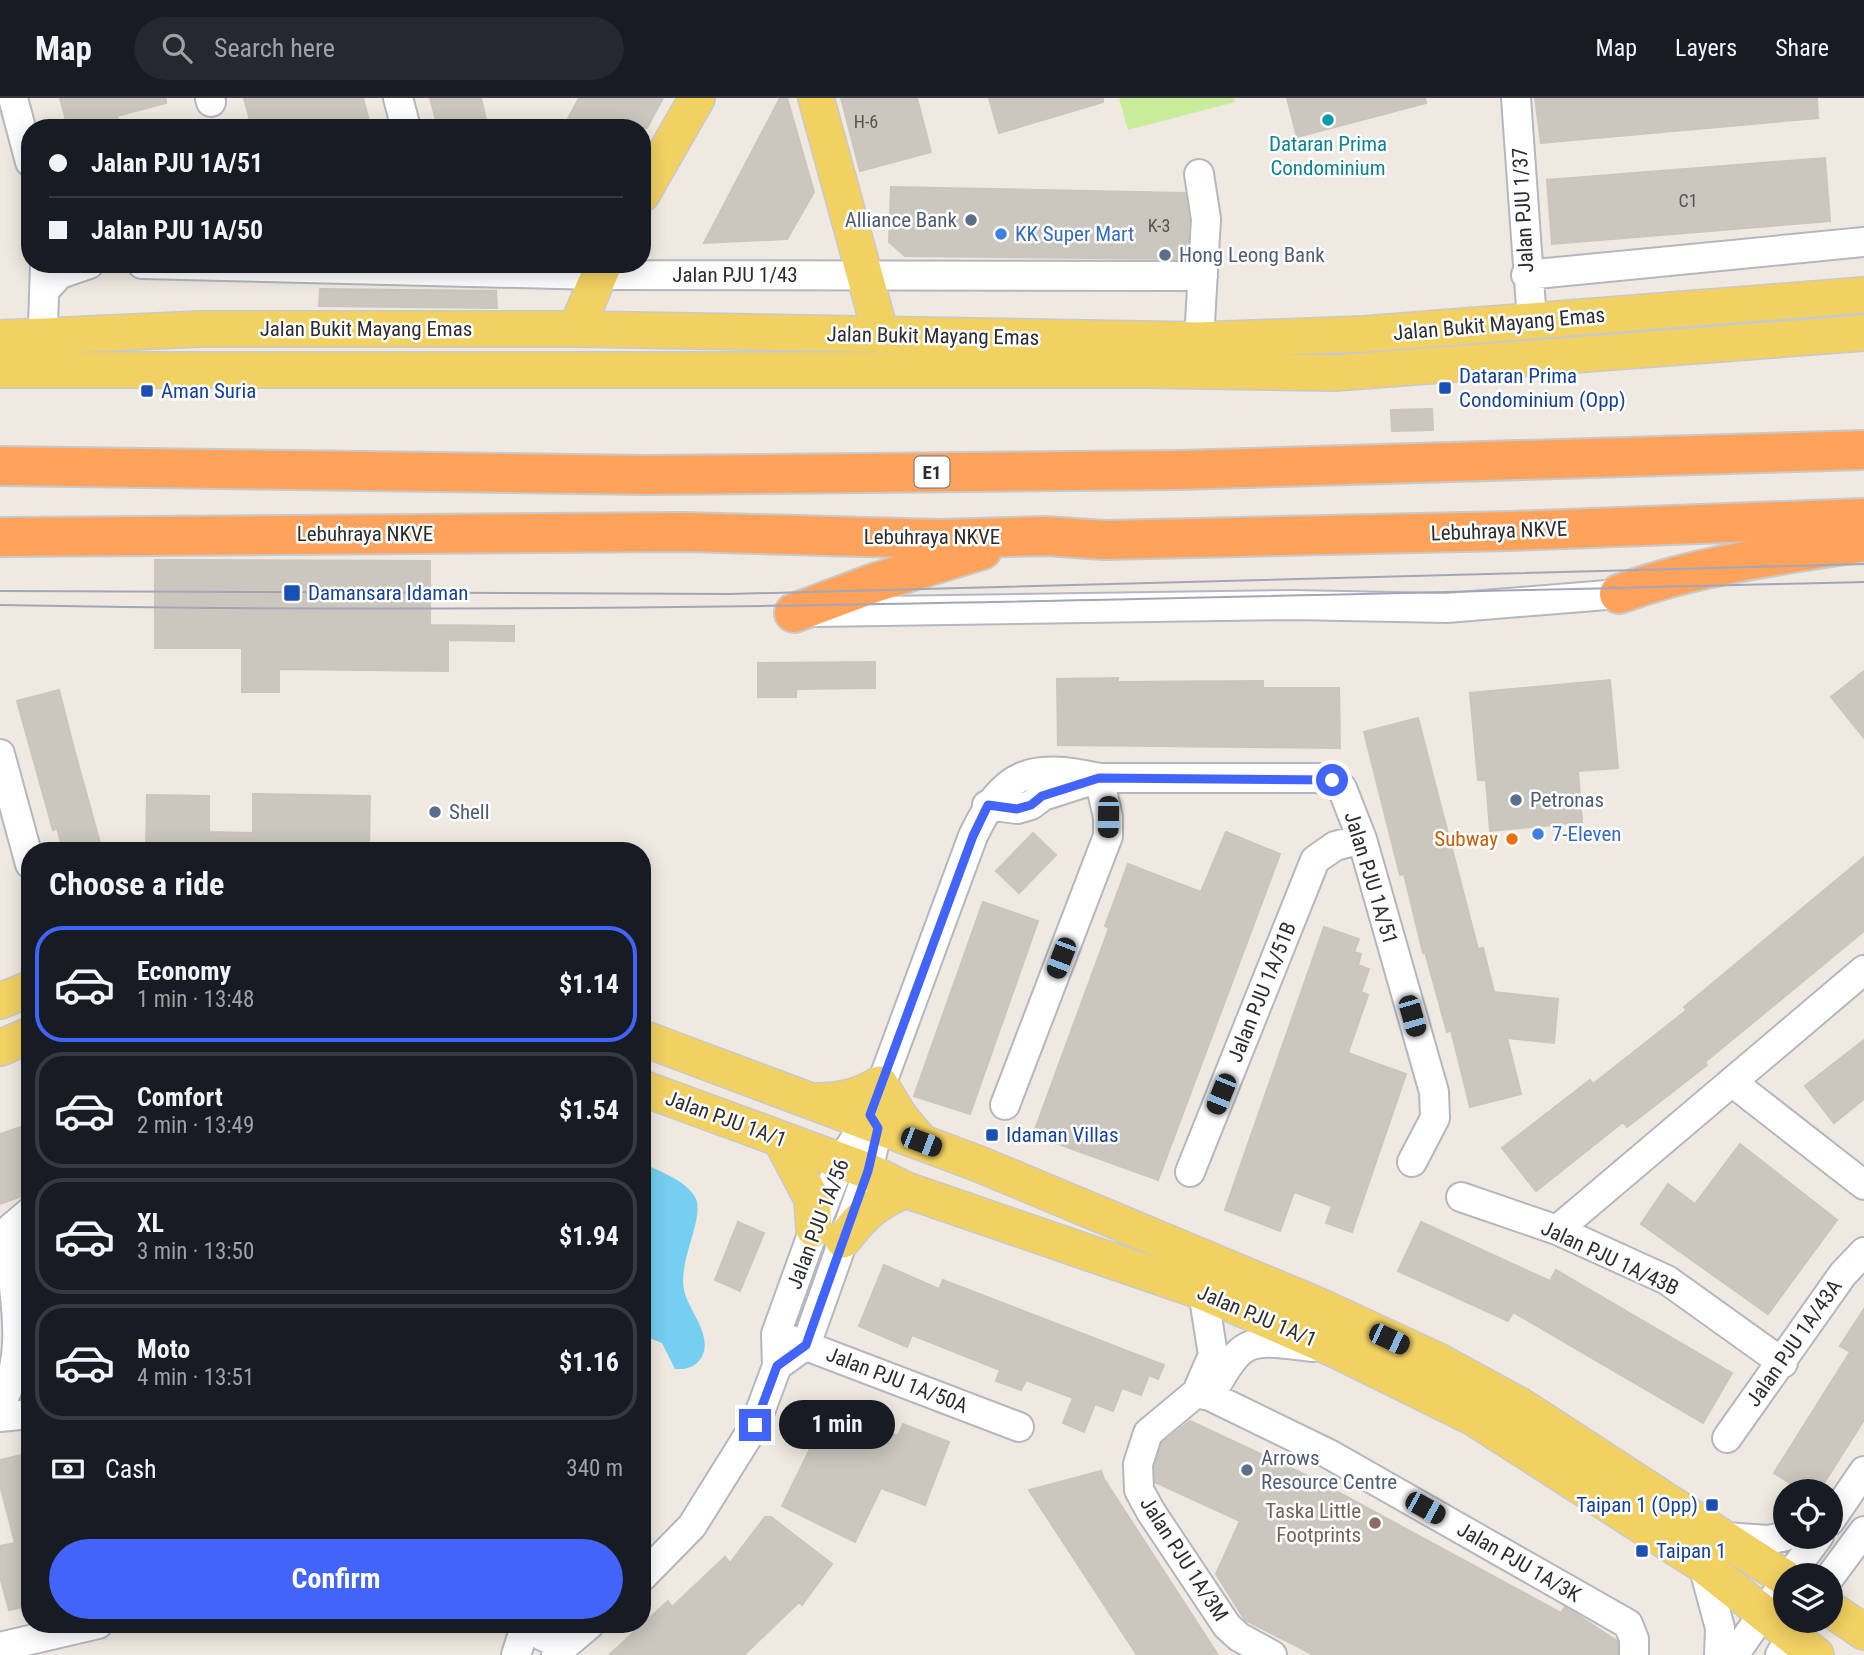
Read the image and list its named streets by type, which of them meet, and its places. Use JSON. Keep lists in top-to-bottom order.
{
  "streets": {
    "highway": ["E1", "Lebuhraya NKVE"],
    "main road": ["Jalan Bukit Mayang Emas", "Jalan PJU 1A/1"],
    "street": [
      "Jalan PJU 1/37",
      "Jalan PJU 1/43",
      "Jalan PJU 1A/51",
      "Jalan PJU 1A/51B",
      "Jalan PJU 1A/56",
      "Jalan PJU 1A/43B",
      "Jalan PJU 1A/43A",
      "Jalan PJU 1A/50A",
      "Jalan PJU 1A/3M",
      "Jalan PJU 1A/3K"
    ]
  },
  "crossings": [
    ["Jalan PJU 1/37", "Jalan Bukit Mayang Emas"],
    ["Jalan PJU 1A/51", "Jalan PJU 1A/51B"],
    ["Jalan PJU 1A/51", "Jalan PJU 1A/56"],
    ["Jalan PJU 1A/1", "Jalan PJU 1A/56"],
    ["Jalan PJU 1A/56", "Jalan PJU 1A/50A"],
    ["Jalan PJU 1A/43B", "Jalan PJU 1A/43A"],
    ["Jalan PJU 1A/3M", "Jalan PJU 1A/3K"]
  ],
  "places": {
    "other": [
      "Dataran Prima Condominium",
      "Alliance Bank",
      "KK Super Mart",
      "Hong Leong Bank",
      "Petronas",
      "Shell",
      "7-Eleven",
      "Subway",
      "Arrows Resource Centre",
      "Taska Little Footprints"
    ],
    "transit": [
      "Dataran Prima Condominium (Opp)",
      "Aman Suria",
      "Damansara Idaman",
      "Idaman Villas",
      "Taipan 1 (Opp)",
      "Taipan 1"
    ]
  },
  "house_numbers": ["H-6", "C1", "K-3"],
  "page": {
    "header": "Map",
    "search": "Search here",
    "nav": ["Map", "Layers", "Share"],
    "banner": ["Jalan PJU 1A/51", "Jalan PJU 1A/50"],
    "heading": "Choose a ride",
    "list": [
      {
        "name": "Economy",
        "note": "1 min · 13:48",
        "value": "$1.14"
      },
      {
        "name": "Comfort",
        "note": "2 min · 13:49",
        "value": "$1.54"
      },
      {
        "name": "XL",
        "note": "3 min · 13:50",
        "value": "$1.94"
      },
      {
        "name": "Moto",
        "note": "4 min · 13:51",
        "value": "$1.16"
      }
    ],
    "bubble": "1 min",
    "pay": ["Cash", "340 m"],
    "buttons": "Confirm"
  }
}
